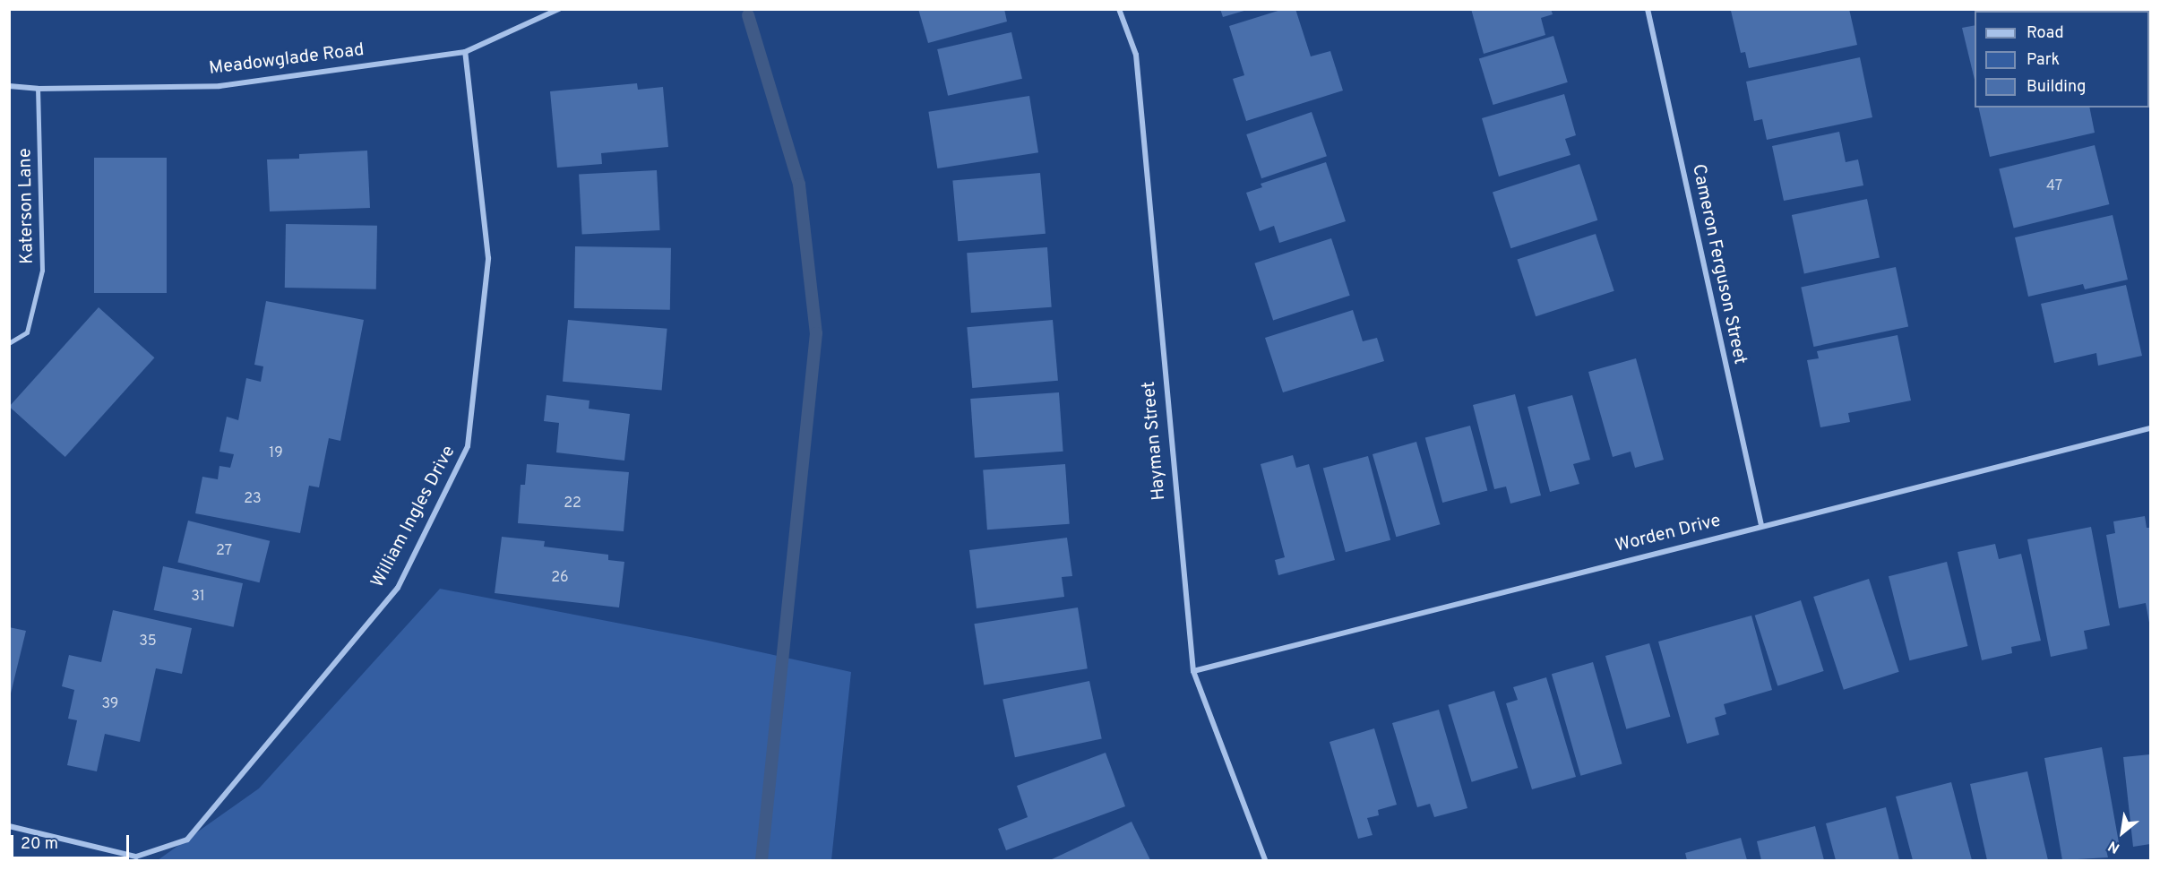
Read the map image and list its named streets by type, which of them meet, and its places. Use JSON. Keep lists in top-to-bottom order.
{
  "streets": {
    "street": [
      "Meadowglade Road",
      "Cameron Ferguson Street",
      "Hayman Street",
      "William Ingles Drive",
      "Worden Drive"
    ],
    "lane": ["Katerson Lane"]
  },
  "crossings": [
    ["Meadowglade Road", "Katerson Lane"],
    ["Meadowglade Road", "William Ingles Drive"],
    ["Cameron Ferguson Street", "Worden Drive"],
    ["Hayman Street", "Worden Drive"]
  ],
  "house_numbers": [
    "47",
    "19",
    "23",
    "22",
    "27",
    "26",
    "31",
    "35",
    "39"
  ],
  "legend": ["Road", "Park", "Building"],
  "scale_bar": "20 m",
  "north": "bottom left"
}
